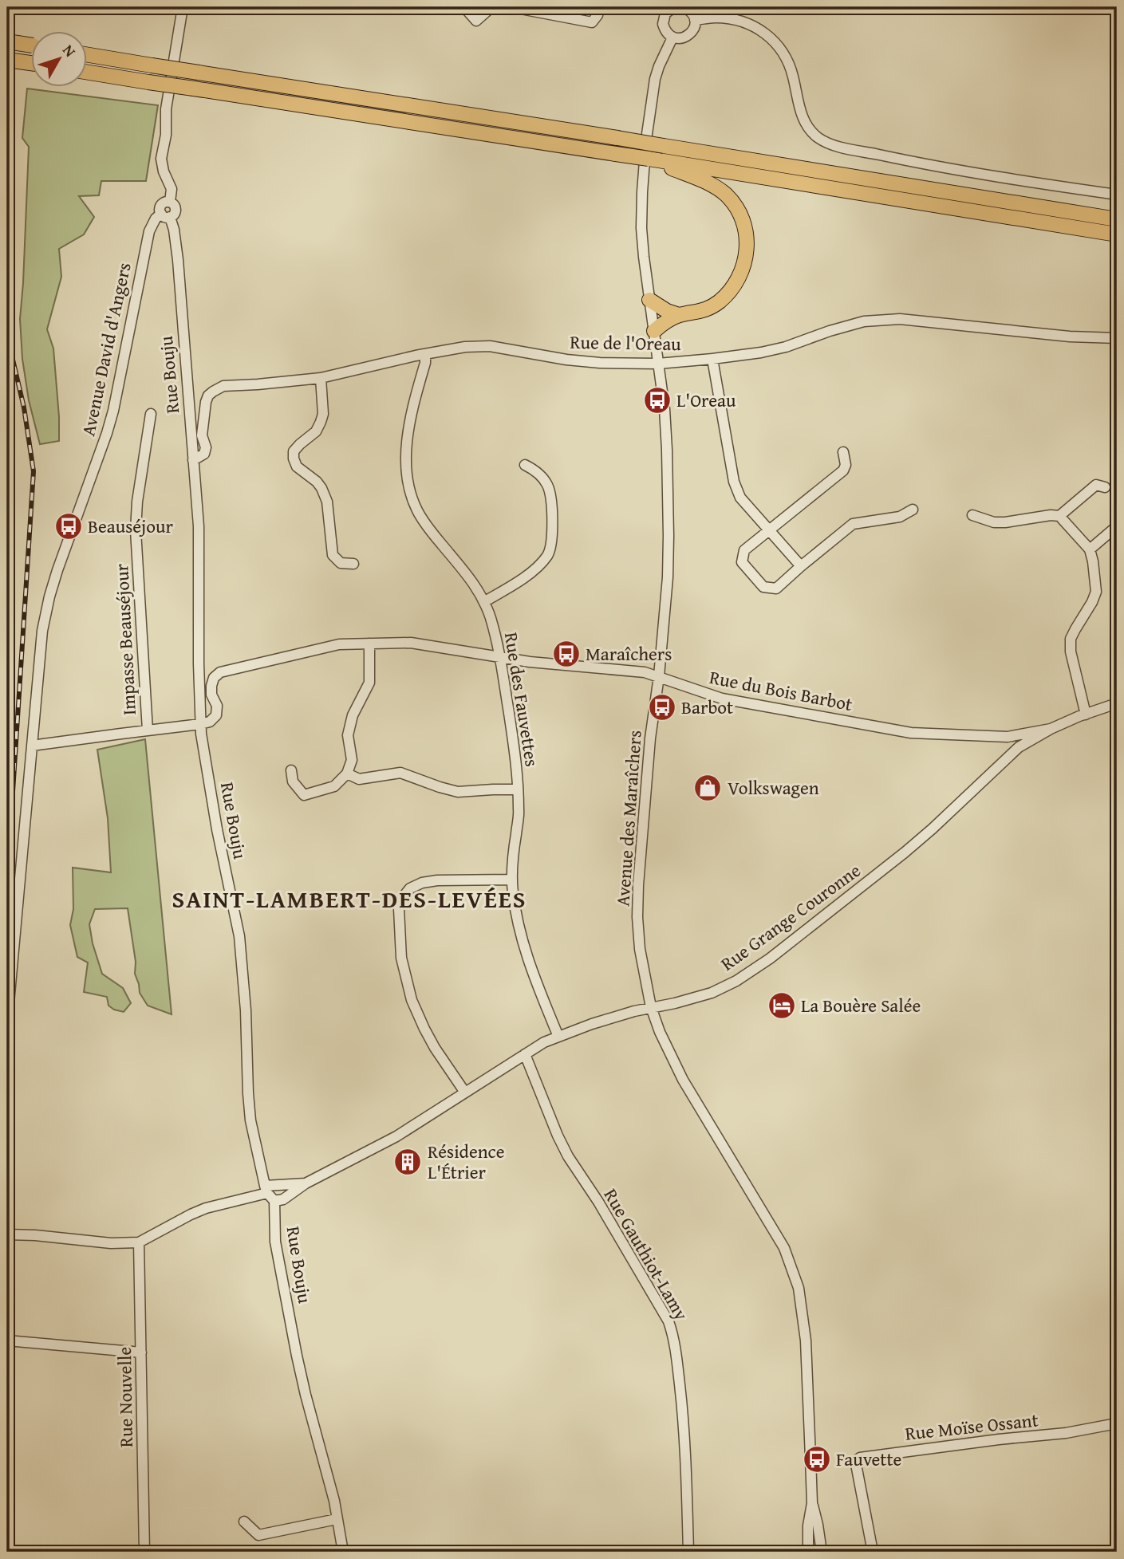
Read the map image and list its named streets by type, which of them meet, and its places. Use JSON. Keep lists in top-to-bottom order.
{
  "streets": {
    "street": [
      "Rue de l'Oreau",
      "Avenue David d'Angers",
      "Rue Bouju",
      "Impasse Beauséjour",
      "Rue du Bois Barbot",
      "Rue des Fauvettes",
      "Avenue des Maraîchers",
      "Rue Grange Couronne",
      "Rue Gauthiot-Lamy",
      "Rue Nouvelle",
      "Rue Moïse Ossant"
    ]
  },
  "crossings": [
    ["Rue de l'Oreau", "Rue Bouju"],
    ["Rue de l'Oreau", "Rue des Fauvettes"],
    ["Rue de l'Oreau", "Avenue des Maraîchers"],
    ["Avenue David d'Angers", "Rue Bouju"],
    ["Rue Bouju", "Rue du Bois Barbot"],
    ["Rue Bouju", "Rue Grange Couronne"],
    ["Rue du Bois Barbot", "Rue des Fauvettes"],
    ["Rue du Bois Barbot", "Avenue des Maraîchers"],
    ["Rue du Bois Barbot", "Rue Grange Couronne"],
    ["Rue des Fauvettes", "Rue Grange Couronne"],
    ["Avenue des Maraîchers", "Rue Grange Couronne"],
    ["Rue Grange Couronne", "Rue Gauthiot-Lamy"],
    ["Rue Grange Couronne", "Rue Nouvelle"]
  ],
  "districts": ["SAINT-LAMBERT-DES-LEVÉES"],
  "places": {
    "bus stop": [
      "L'Oreau",
      "Beauséjour",
      "Maraîchers",
      "Barbot",
      "Fauvette"
    ],
    "shop": ["Volkswagen"],
    "hotel": ["La Bouère Salée"],
    "building": ["Résidence L'Étrier"]
  },
  "north": "top right"
}
